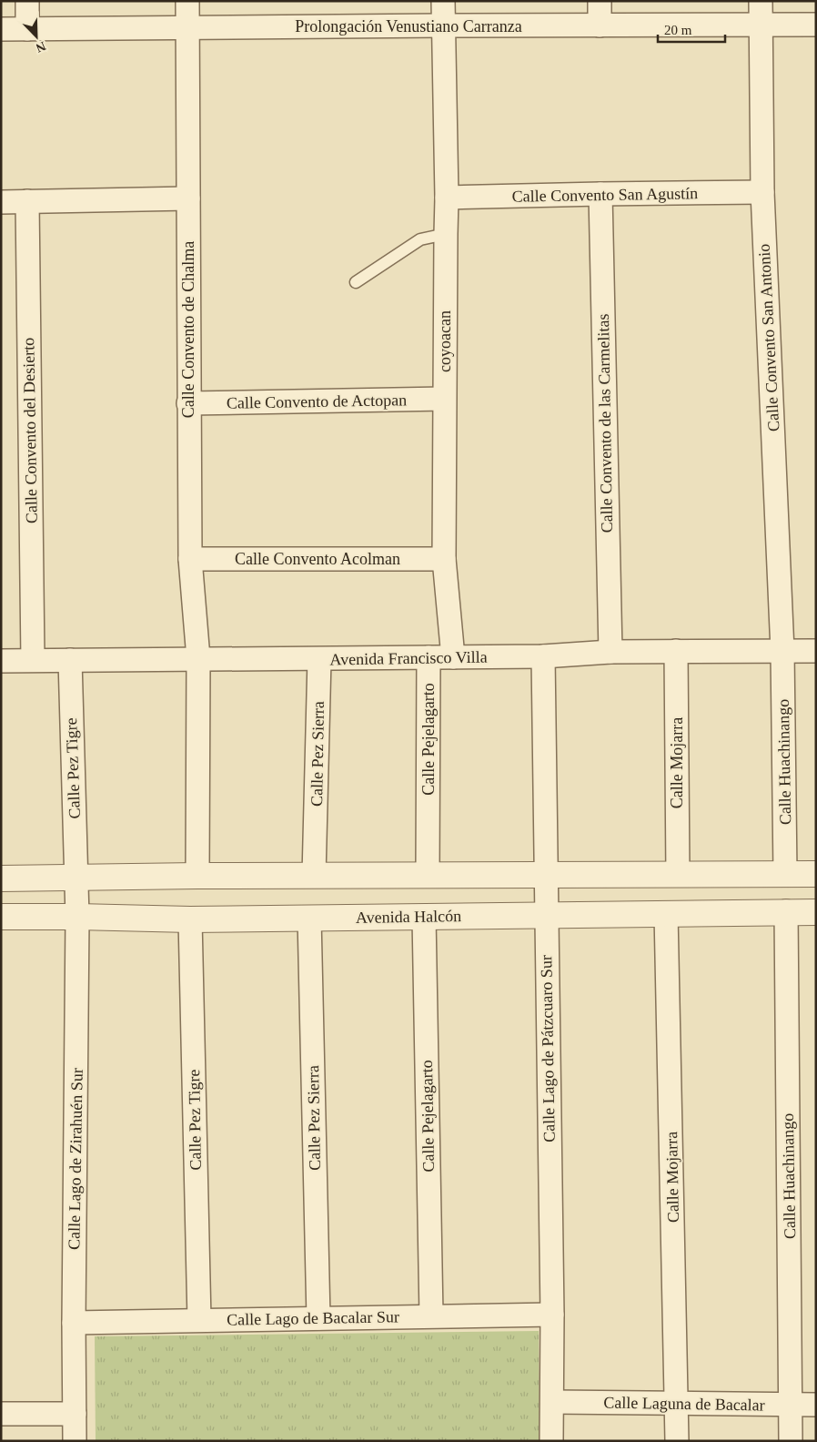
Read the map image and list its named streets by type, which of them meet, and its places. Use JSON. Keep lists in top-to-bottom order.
{
  "streets": {
    "street": [
      "Prolongación Venustiano Carranza",
      "Calle Convento San Agustín",
      "Calle Convento de Chalma",
      "Calle Convento San Antonio",
      "coyoacan",
      "Calle Convento de Actopan",
      "Calle Convento de las Carmelitas",
      "Calle Convento del Desierto",
      "Calle Convento Acolman",
      "Avenida Francisco Villa",
      "Calle Pejelagarto",
      "Calle Pez Sierra",
      "Calle Huachinango",
      "Calle Mojarra",
      "Calle Pez Tigre",
      "Avenida Halcón",
      "Calle Lago de Pátzcuaro Sur",
      "Calle Lago de Zirahuén Sur",
      "Calle Lago de Bacalar Sur",
      "Calle Laguna de Bacalar"
    ]
  },
  "crossings": [
    ["Prolongación Venustiano Carranza", "Calle Convento de Chalma"],
    ["Prolongación Venustiano Carranza", "Calle Convento San Antonio"],
    ["Prolongación Venustiano Carranza", "coyoacan"],
    ["Calle Convento San Agustín", "Calle Convento San Antonio"],
    ["Calle Convento San Agustín", "coyoacan"],
    ["Calle Convento San Agustín", "Calle Convento de las Carmelitas"],
    ["Calle Convento de Chalma", "Calle Convento de Actopan"],
    ["Calle Convento de Chalma", "Calle Convento Acolman"],
    ["Calle Convento de Chalma", "Avenida Francisco Villa"],
    ["Calle Convento San Antonio", "Avenida Francisco Villa"],
    ["Calle Convento San Antonio", "Calle Huachinango"],
    ["coyoacan", "Calle Convento de Actopan"],
    ["coyoacan", "Calle Convento Acolman"],
    ["coyoacan", "Avenida Francisco Villa"],
    ["Calle Convento de las Carmelitas", "Avenida Francisco Villa"],
    ["Calle Convento del Desierto", "Avenida Francisco Villa"],
    ["Avenida Francisco Villa", "Calle Pejelagarto"],
    ["Avenida Francisco Villa", "Calle Pez Sierra"],
    ["Avenida Francisco Villa", "Calle Huachinango"],
    ["Avenida Francisco Villa", "Calle Mojarra"],
    ["Avenida Francisco Villa", "Calle Pez Tigre"],
    ["Avenida Francisco Villa", "Calle Lago de Pátzcuaro Sur"],
    ["Calle Pejelagarto", "Avenida Halcón"],
    ["Calle Pejelagarto", "Calle Lago de Bacalar Sur"],
    ["Calle Pez Sierra", "Avenida Halcón"],
    ["Calle Pez Sierra", "Calle Lago de Bacalar Sur"],
    ["Calle Huachinango", "Avenida Halcón"],
    ["Calle Huachinango", "Calle Laguna de Bacalar"],
    ["Calle Mojarra", "Avenida Halcón"],
    ["Calle Mojarra", "Calle Laguna de Bacalar"],
    ["Calle Pez Tigre", "Avenida Halcón"],
    ["Calle Pez Tigre", "Calle Lago de Zirahuén Sur"],
    ["Calle Pez Tigre", "Calle Lago de Bacalar Sur"],
    ["Avenida Halcón", "Calle Lago de Pátzcuaro Sur"],
    ["Avenida Halcón", "Calle Lago de Zirahuén Sur"],
    ["Calle Lago de Pátzcuaro Sur", "Calle Lago de Bacalar Sur"],
    ["Calle Lago de Pátzcuaro Sur", "Calle Laguna de Bacalar"],
    ["Calle Lago de Zirahuén Sur", "Calle Lago de Bacalar Sur"]
  ],
  "scale_bar": "20 m",
  "north": "bottom right"
}
